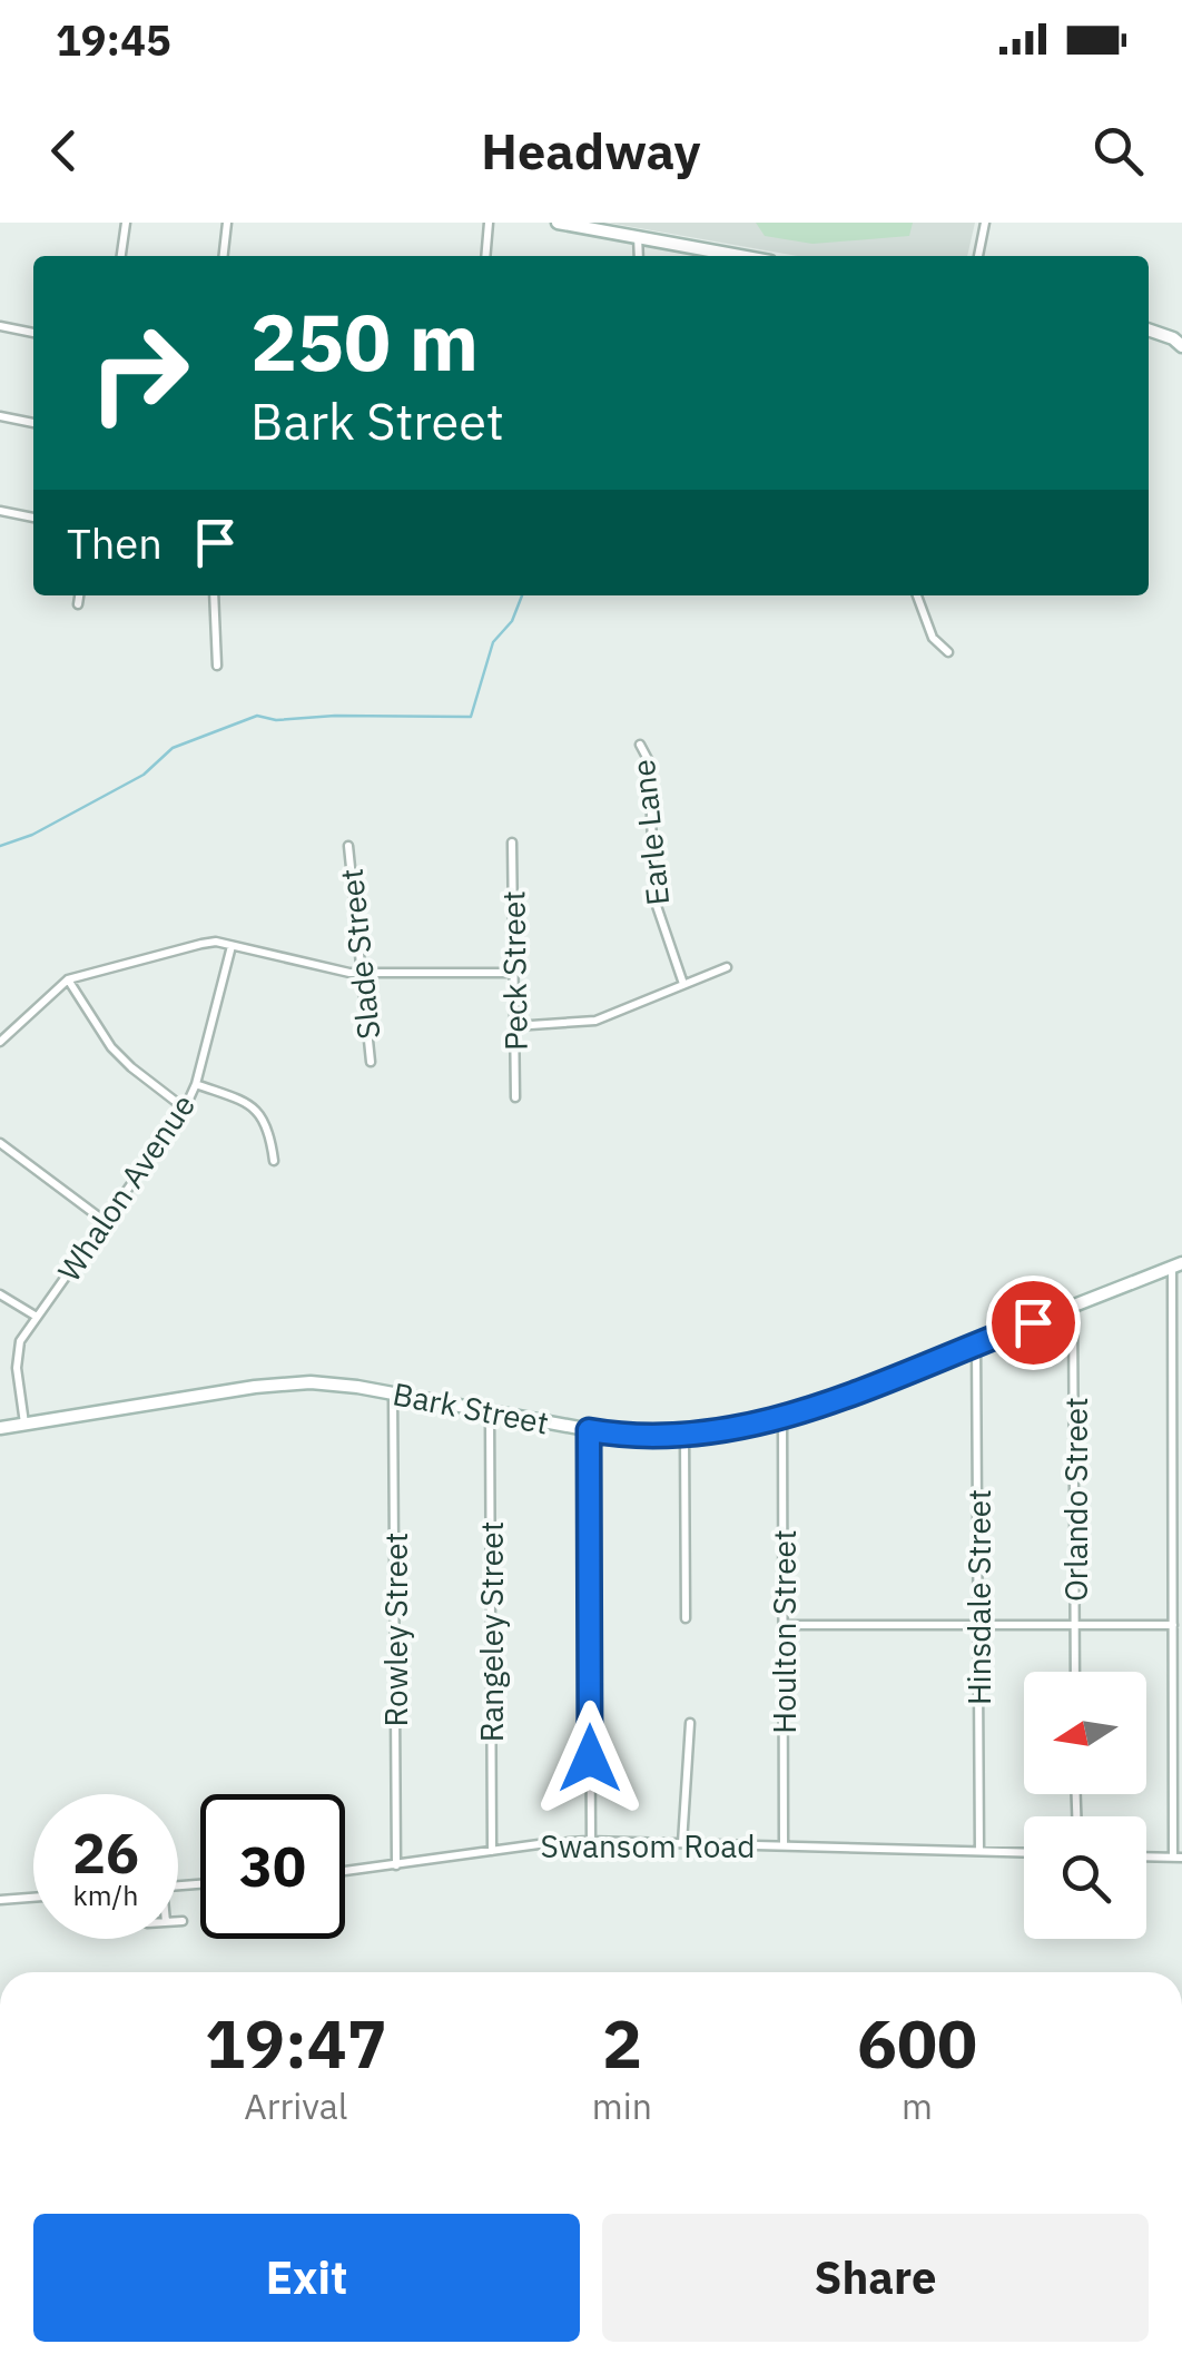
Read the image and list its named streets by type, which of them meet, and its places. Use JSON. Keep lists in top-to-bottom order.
{
  "streets": {
    "main road": ["Bark Street"],
    "street": [
      "Earle Lane",
      "Slade Street",
      "Peck Street",
      "Whalon Avenue",
      "Orlando Street",
      "Hinsdale Street",
      "Rowley Street",
      "Rangeley Street",
      "Houlton Street",
      "Swansom Road"
    ]
  },
  "crossings": [
    ["Whalon Avenue", "Bark Street"],
    ["Bark Street", "Orlando Street"],
    ["Bark Street", "Hinsdale Street"],
    ["Bark Street", "Rowley Street"],
    ["Bark Street", "Rangeley Street"],
    ["Bark Street", "Houlton Street"],
    ["Hinsdale Street", "Swansom Road"],
    ["Rowley Street", "Swansom Road"],
    ["Rangeley Street", "Swansom Road"],
    ["Houlton Street", "Swansom Road"]
  ],
  "north": "left",
  "page": {
    "status": "19:45",
    "header": "Headway",
    "turn": ["250 m", "Bark Street"],
    "then": "Then",
    "speed": "26 km/h",
    "limit": "30",
    "eta": [
      "19:47",
      "Arrival",
      "2",
      "min",
      "600",
      "m"
    ],
    "buttons": ["Exit", "Share"]
  }
}
